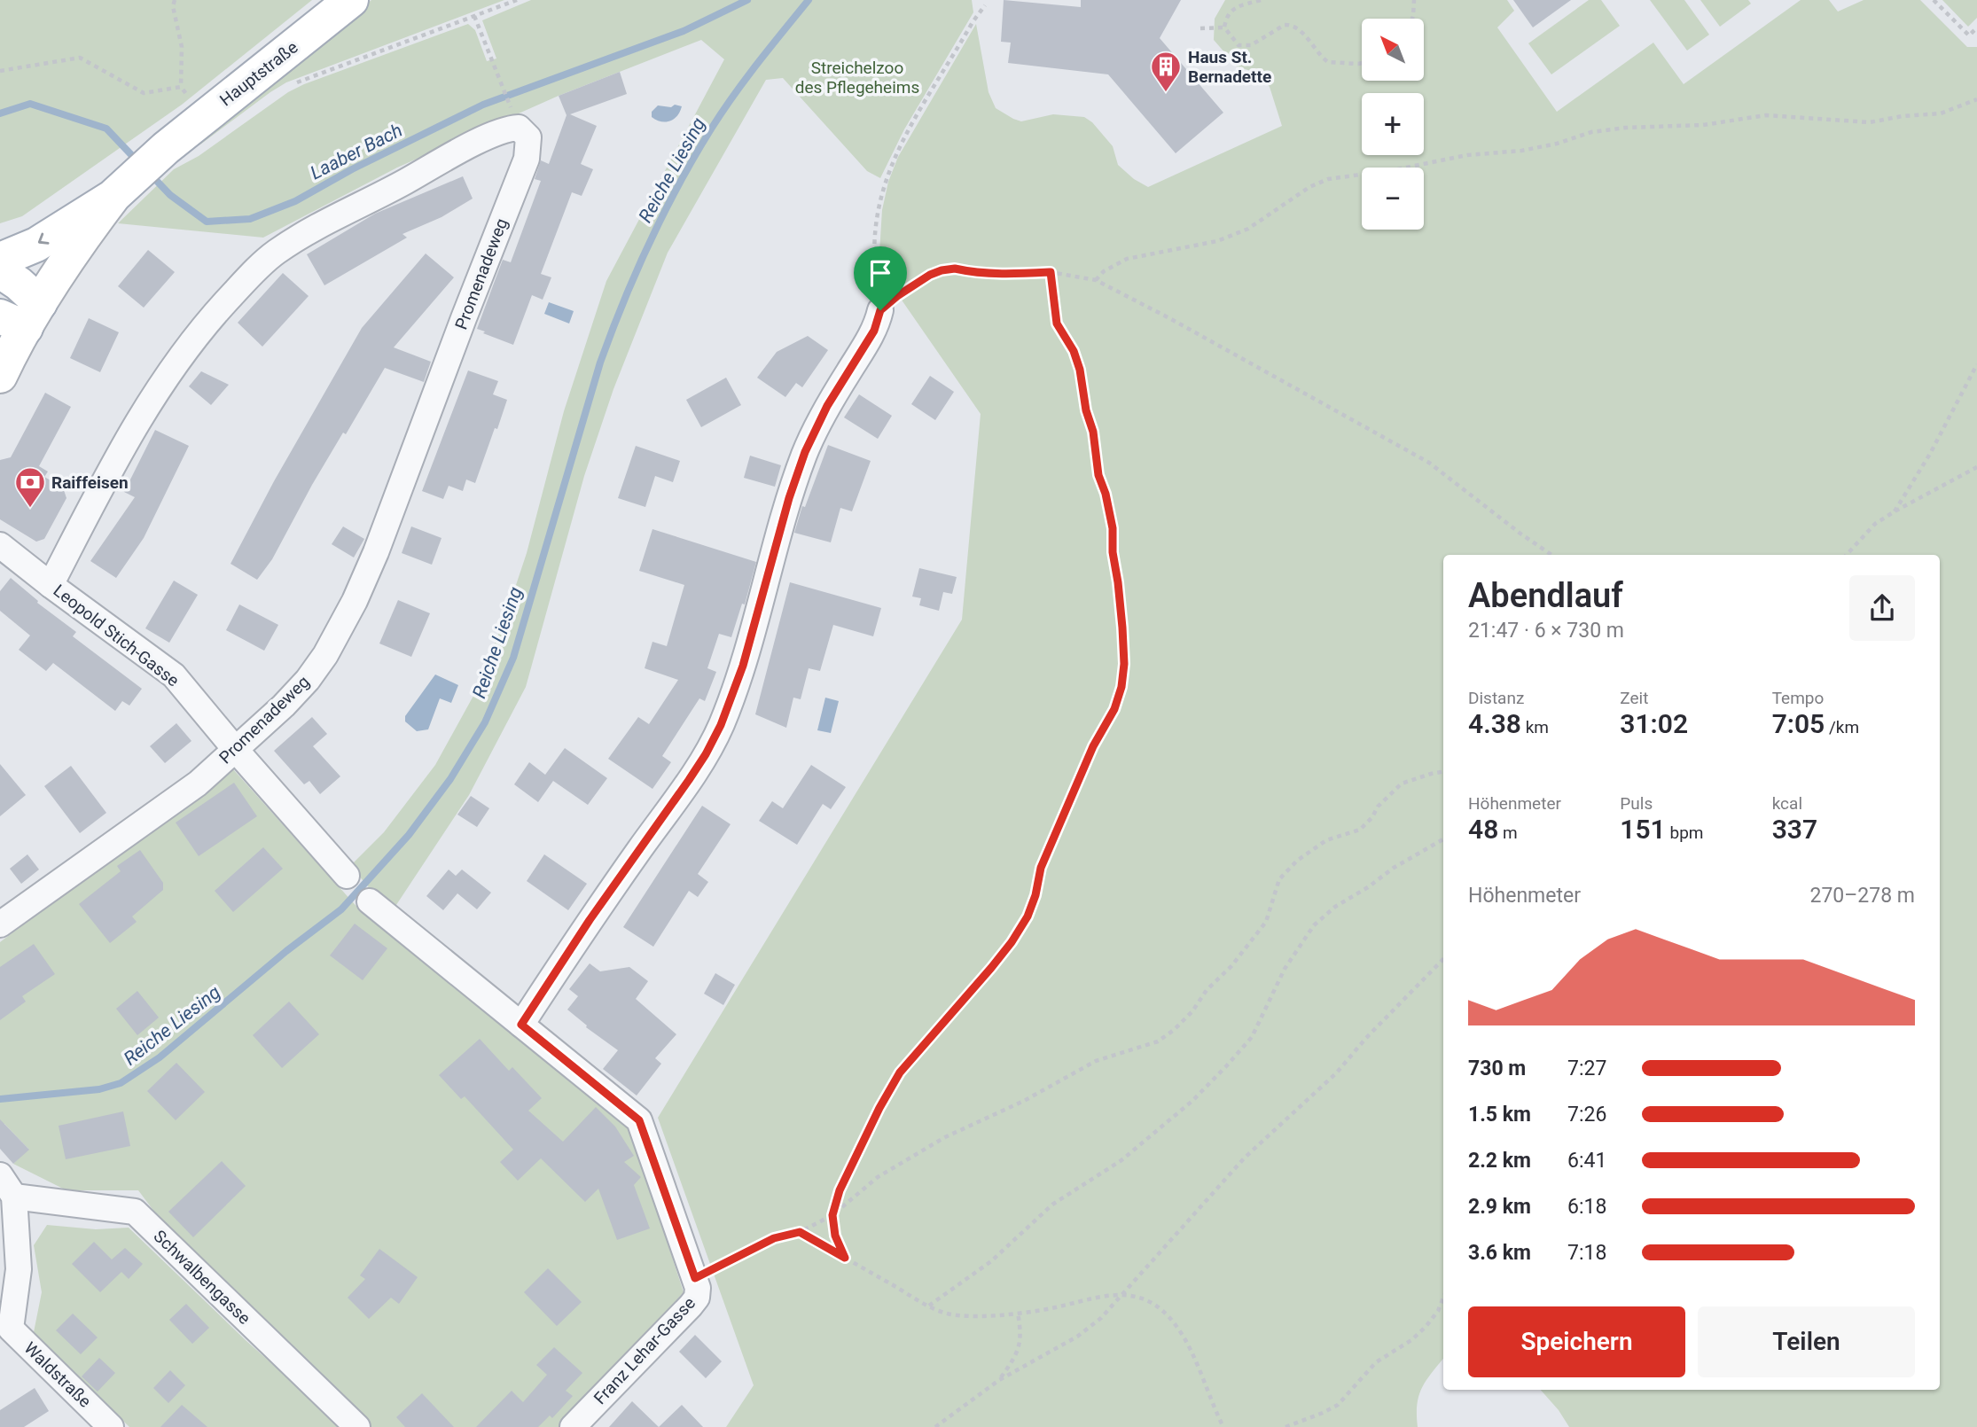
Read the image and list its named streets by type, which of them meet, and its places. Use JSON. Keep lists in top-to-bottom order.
{
  "streets": {
    "main road": ["Hauptstraße"],
    "street": [
      "Promenadeweg",
      "Leopold Stich-Gasse",
      "Schwalbengasse",
      "Franz Lehar-Gasse",
      "Waldstraße"
    ]
  },
  "crossings": [
    ["Promenadeweg", "Leopold Stich-Gasse"],
    ["Schwalbengasse", "Waldstraße"]
  ],
  "water": ["Laaber Bach", "Reiche Liesing"],
  "parks": ["Streichelzoo des Pflegeheims"],
  "places": {
    "building": ["Haus St. Bernadette"],
    "bank": ["Raiffeisen"]
  },
  "north": "top left",
  "page": {
    "map_buttons": ["+", "−"],
    "heading": ["Abendlauf", "21:47 · 6 × 730 m"],
    "stats": [
      ["Distanz", "4.38 km"],
      ["Zeit", "31:02"],
      ["Tempo", "7:05 /km"],
      ["Höhenmeter", "48 m"],
      ["Puls", "151 bpm"],
      ["kcal", "337"]
    ],
    "chart": ["Höhenmeter", "270–278 m"],
    "list": [
      {
        "name": "730 m",
        "note": "7:27"
      },
      {
        "name": "1.5 km",
        "note": "7:26"
      },
      {
        "name": "2.2 km",
        "note": "6:41"
      },
      {
        "name": "2.9 km",
        "note": "6:18"
      },
      {
        "name": "3.6 km",
        "note": "7:18"
      }
    ],
    "buttons": ["Speichern", "Teilen"]
  }
}
